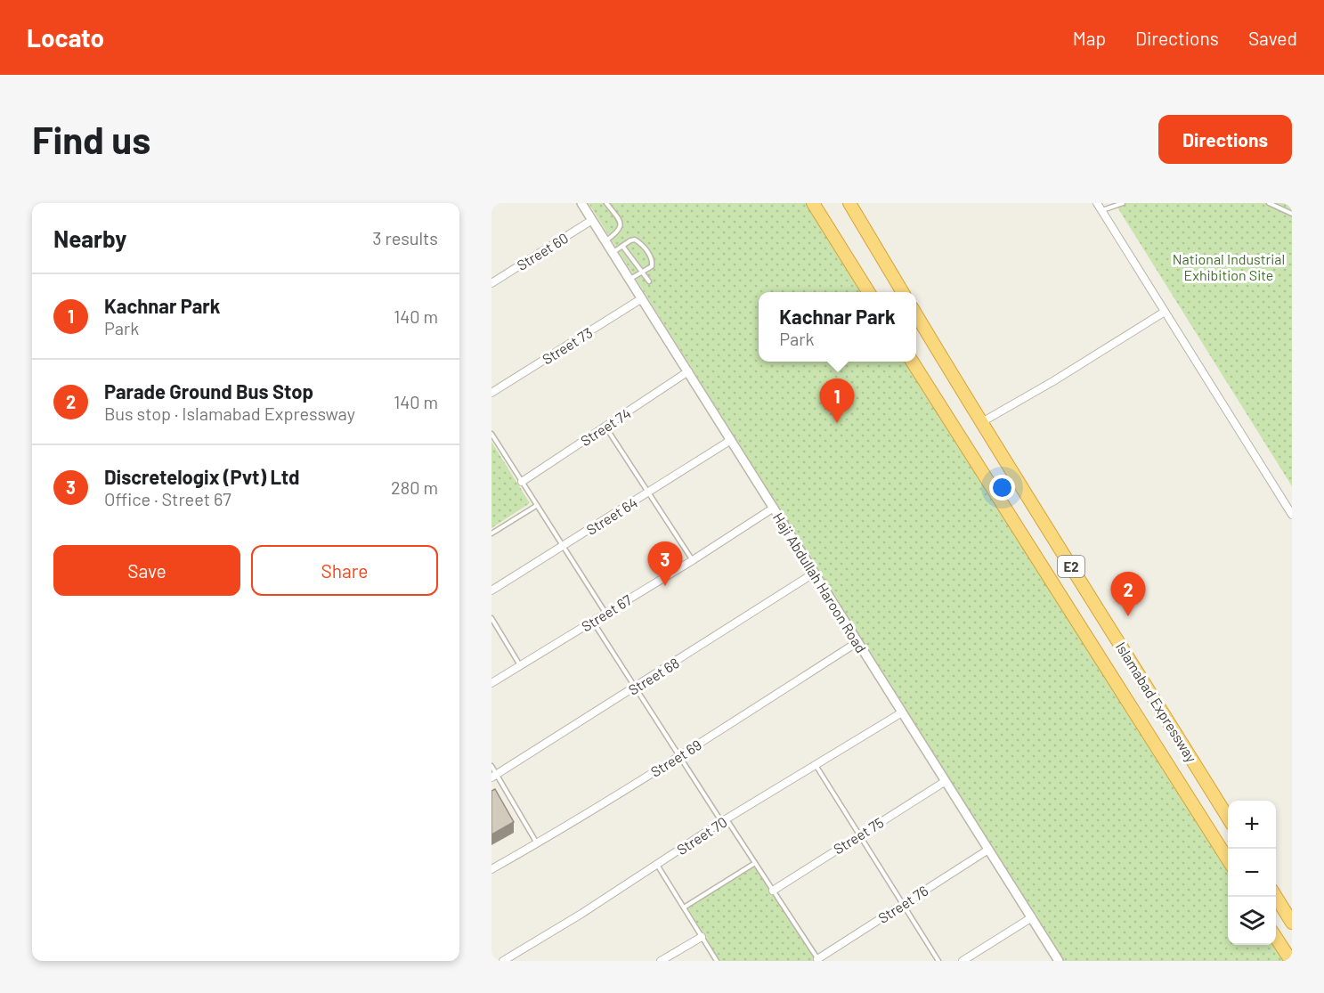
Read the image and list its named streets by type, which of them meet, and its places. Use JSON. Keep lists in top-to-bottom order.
{
  "streets": {
    "highway": ["E2", "Islamabad Expressway"],
    "street": [
      "Street 60",
      "Street 73",
      "Street 74",
      "Street 64",
      "Haji Abdullah Haroon Road",
      "Street 67",
      "Street 68",
      "Street 69",
      "Street 70",
      "Street 75",
      "Street 76"
    ]
  },
  "crossings": [
    ["Street 60", "Haji Abdullah Haroon Road"],
    ["Street 73", "Haji Abdullah Haroon Road"],
    ["Street 74", "Haji Abdullah Haroon Road"],
    ["Street 64", "Haji Abdullah Haroon Road"],
    ["Haji Abdullah Haroon Road", "Street 67"],
    ["Haji Abdullah Haroon Road", "Street 68"],
    ["Haji Abdullah Haroon Road", "Street 69"],
    ["Haji Abdullah Haroon Road", "Street 70"],
    ["Haji Abdullah Haroon Road", "Street 75"],
    ["Haji Abdullah Haroon Road", "Street 76"]
  ],
  "parks": ["National Industrial Exhibition Site"],
  "page": {
    "header": "Locato",
    "nav": ["Map", "Directions", "Saved"],
    "buttons": [
      "Directions",
      ["Save", "Share"]
    ],
    "title": "Find us",
    "heading": ["Nearby", "3 results"],
    "list": [
      {
        "mark": "1",
        "name": "Kachnar Park",
        "note": "Park",
        "value": "140 m"
      },
      {
        "mark": "2",
        "name": "Parade Ground Bus Stop",
        "note": "Bus stop · Islamabad Expressway",
        "value": "140 m"
      },
      {
        "mark": "3",
        "name": "Discretelogix (Pvt) Ltd",
        "note": "Office · Street 67",
        "value": "280 m"
      }
    ],
    "popup": ["Kachnar Park", "Park"],
    "pins": ["1", "3", "2"],
    "map_buttons": ["+", "−"]
  }
}
